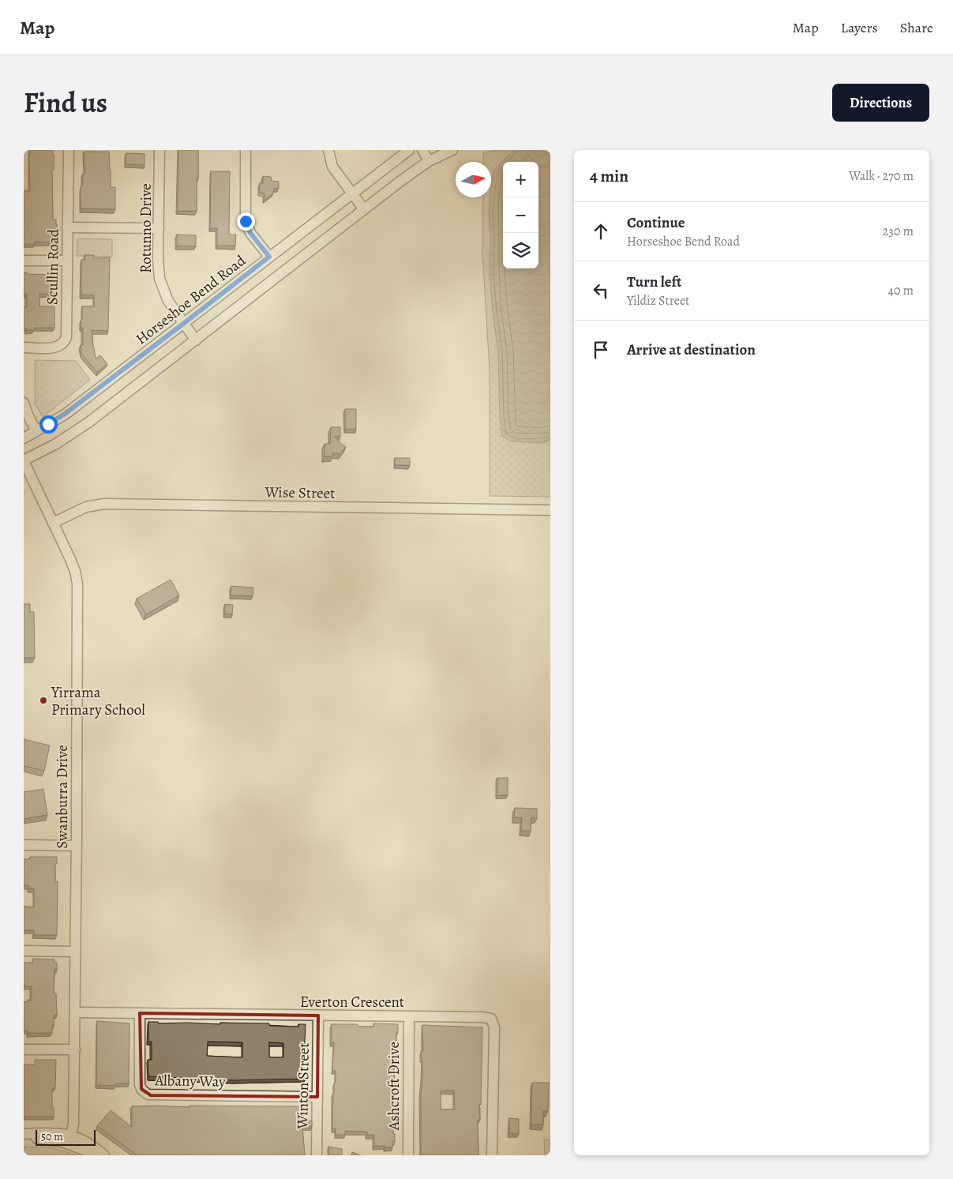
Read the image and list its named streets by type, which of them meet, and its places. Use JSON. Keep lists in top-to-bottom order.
{
  "streets": {
    "street": [
      "Rotunno Drive",
      "Scullin Road",
      "Horseshoe Bend Road",
      "Wise Street",
      "Swanburra Drive",
      "Everton Crescent",
      "Albany Way",
      "Winton Street",
      "Ashcroft Drive"
    ]
  },
  "crossings": [
    ["Rotunno Drive", "Horseshoe Bend Road"],
    ["Wise Street", "Swanburra Drive"],
    ["Swanburra Drive", "Everton Crescent"],
    ["Everton Crescent", "Albany Way"],
    ["Everton Crescent", "Winton Street"],
    ["Everton Crescent", "Ashcroft Drive"],
    ["Albany Way", "Winton Street"]
  ],
  "places": ["Yirrama Primary School"],
  "scale_bar": "50 m",
  "north": "right",
  "page": {
    "header": "Map",
    "nav": ["Map", "Layers", "Share"],
    "title": "Find us",
    "buttons": "Directions",
    "heading": ["4 min", "Walk · 270 m"],
    "map_buttons": ["+", "−"],
    "list": [
      ["Continue", "Horseshoe Bend Road", "230 m"],
      ["Turn left", "Yildiz Street", "40 m"],
      "Arrive at destination"
    ],
    "scale": "50 m"
  }
}
